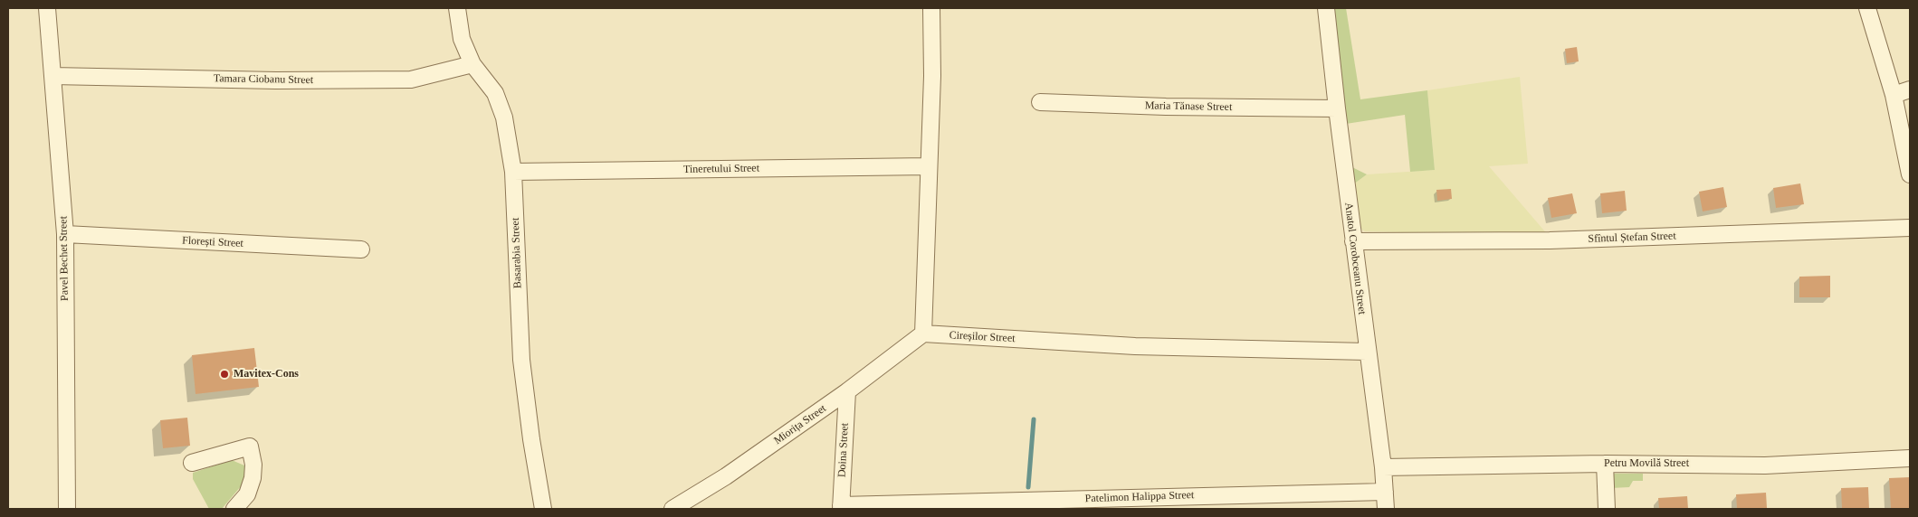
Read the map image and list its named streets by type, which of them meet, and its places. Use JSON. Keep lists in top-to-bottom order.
{
  "streets": {
    "street": [
      "Tamara Ciobanu Street",
      "Maria Tănase Street",
      "Tineretului Street",
      "Sfîntul Ștefan Street",
      "Florești Street",
      "Basarabia Street",
      "Pavel Bechet Street",
      "Anatol Corobceanu Street",
      "Cireșilor Street",
      "Miorița Street",
      "Doina Street",
      "Petru Movilă Street",
      "Patelimon Halippa Street"
    ]
  },
  "crossings": [
    ["Tamara Ciobanu Street", "Basarabia Street"],
    ["Tamara Ciobanu Street", "Pavel Bechet Street"],
    ["Maria Tănase Street", "Anatol Corobceanu Street"],
    ["Tineretului Street", "Basarabia Street"],
    ["Sfîntul Ștefan Street", "Anatol Corobceanu Street"],
    ["Florești Street", "Pavel Bechet Street"],
    ["Anatol Corobceanu Street", "Cireșilor Street"],
    ["Anatol Corobceanu Street", "Petru Movilă Street"],
    ["Anatol Corobceanu Street", "Patelimon Halippa Street"],
    ["Cireșilor Street", "Miorița Street"],
    ["Miorița Street", "Doina Street"],
    ["Doina Street", "Patelimon Halippa Street"]
  ],
  "places": ["Mavitex-Cons"]
}
